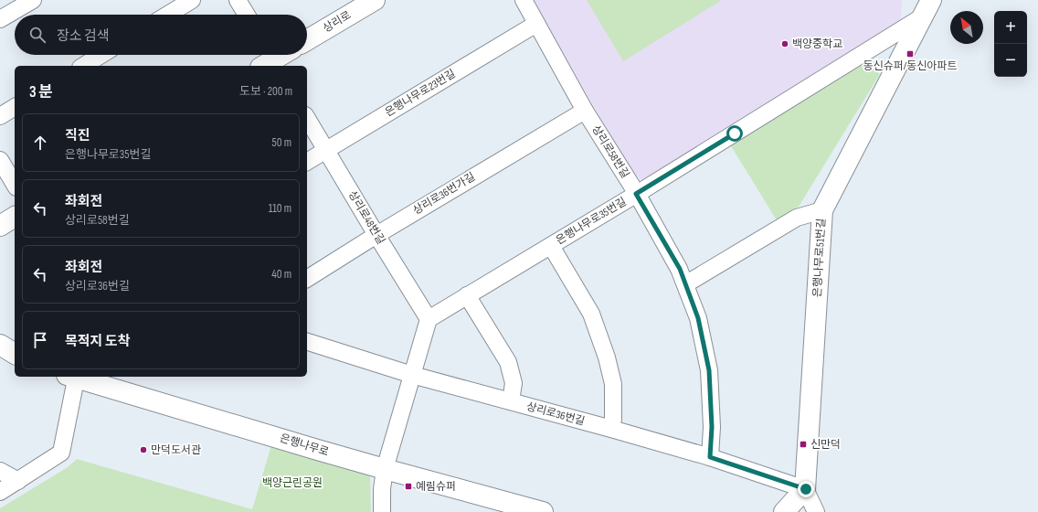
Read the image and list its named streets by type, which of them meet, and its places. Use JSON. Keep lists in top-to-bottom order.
{
  "streets": {
    "street": [
      "상리로",
      "은행나무로23번길",
      "상리로58번길",
      "상리로36번가길",
      "상리로48번길",
      "은행나무로35번길",
      "은행나무로51번길",
      "상리로36번길",
      "은행나무로"
    ]
  },
  "crossings": [
    ["은행나무로23번길", "상리로58번길"],
    ["은행나무로23번길", "상리로48번길"],
    ["상리로58번길", "상리로36번가길"],
    ["상리로58번길", "은행나무로35번길"],
    ["상리로58번길", "상리로36번길"],
    ["상리로36번가길", "상리로48번길"],
    ["상리로48번길", "은행나무로35번길"],
    ["은행나무로35번길", "은행나무로51번길"],
    ["은행나무로51번길", "상리로36번길"]
  ],
  "parks": ["백양근린공원"],
  "places": {
    "other": ["백양중학교", "만덕도서관"],
    "transit": ["동신슈퍼/동신아파트", "신만덕", "예림슈퍼"]
  },
  "north": "top left",
  "page": {
    "map_buttons": ["+", "−"],
    "search": "장소 검색",
    "heading": ["3 분", "도보 · 200 m"],
    "list": [
      ["직진", "은행나무로35번길", "50 m"],
      ["좌회전", "상리로58번길", "110 m"],
      ["좌회전", "상리로36번길", "40 m"],
      "목적지 도착"
    ]
  }
}
